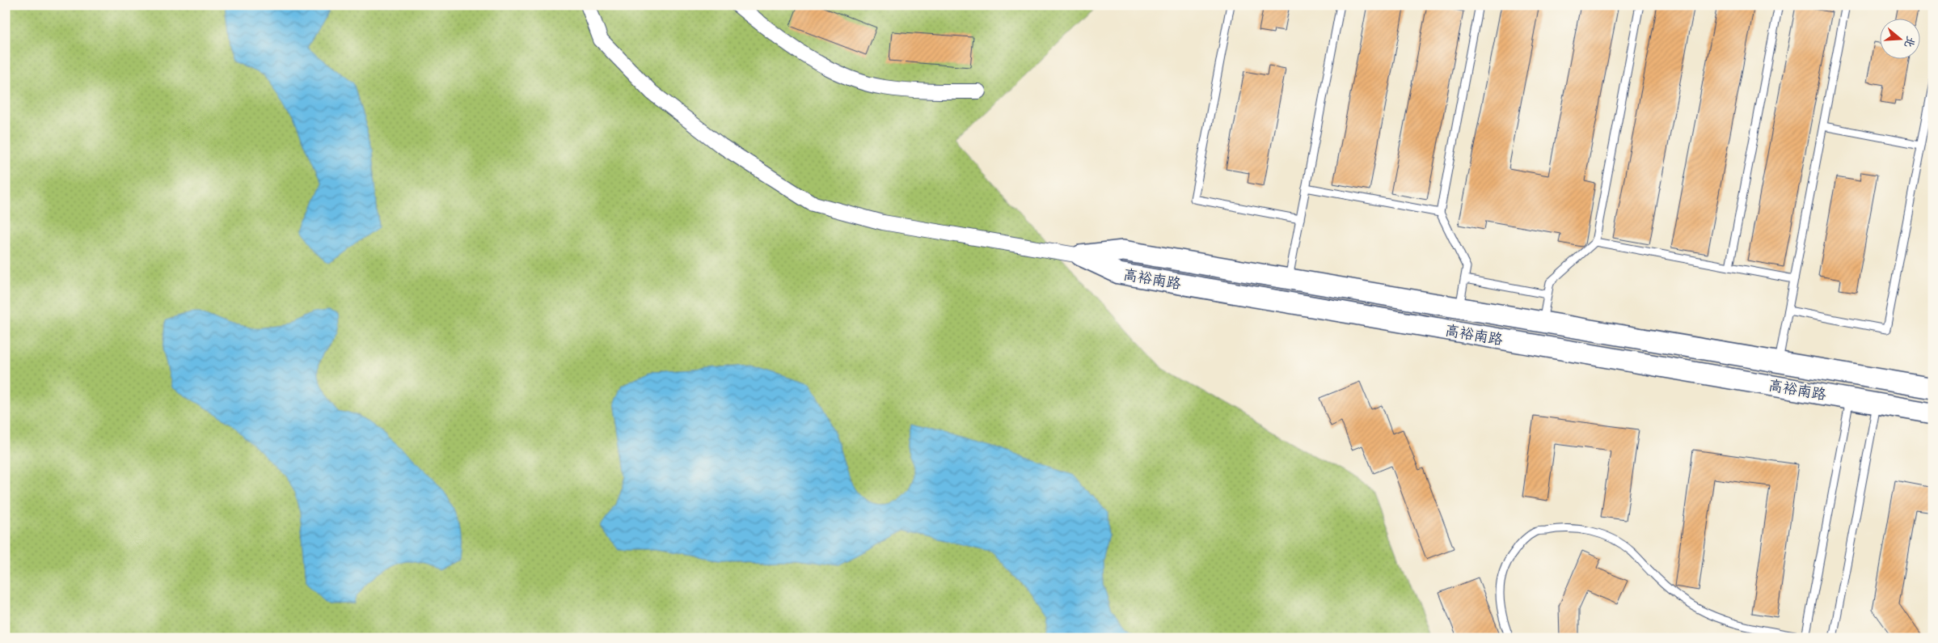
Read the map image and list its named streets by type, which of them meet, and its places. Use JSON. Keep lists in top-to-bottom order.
{
  "streets": {
    "street": ["高裕南路"]
  },
  "north": "right"
}
